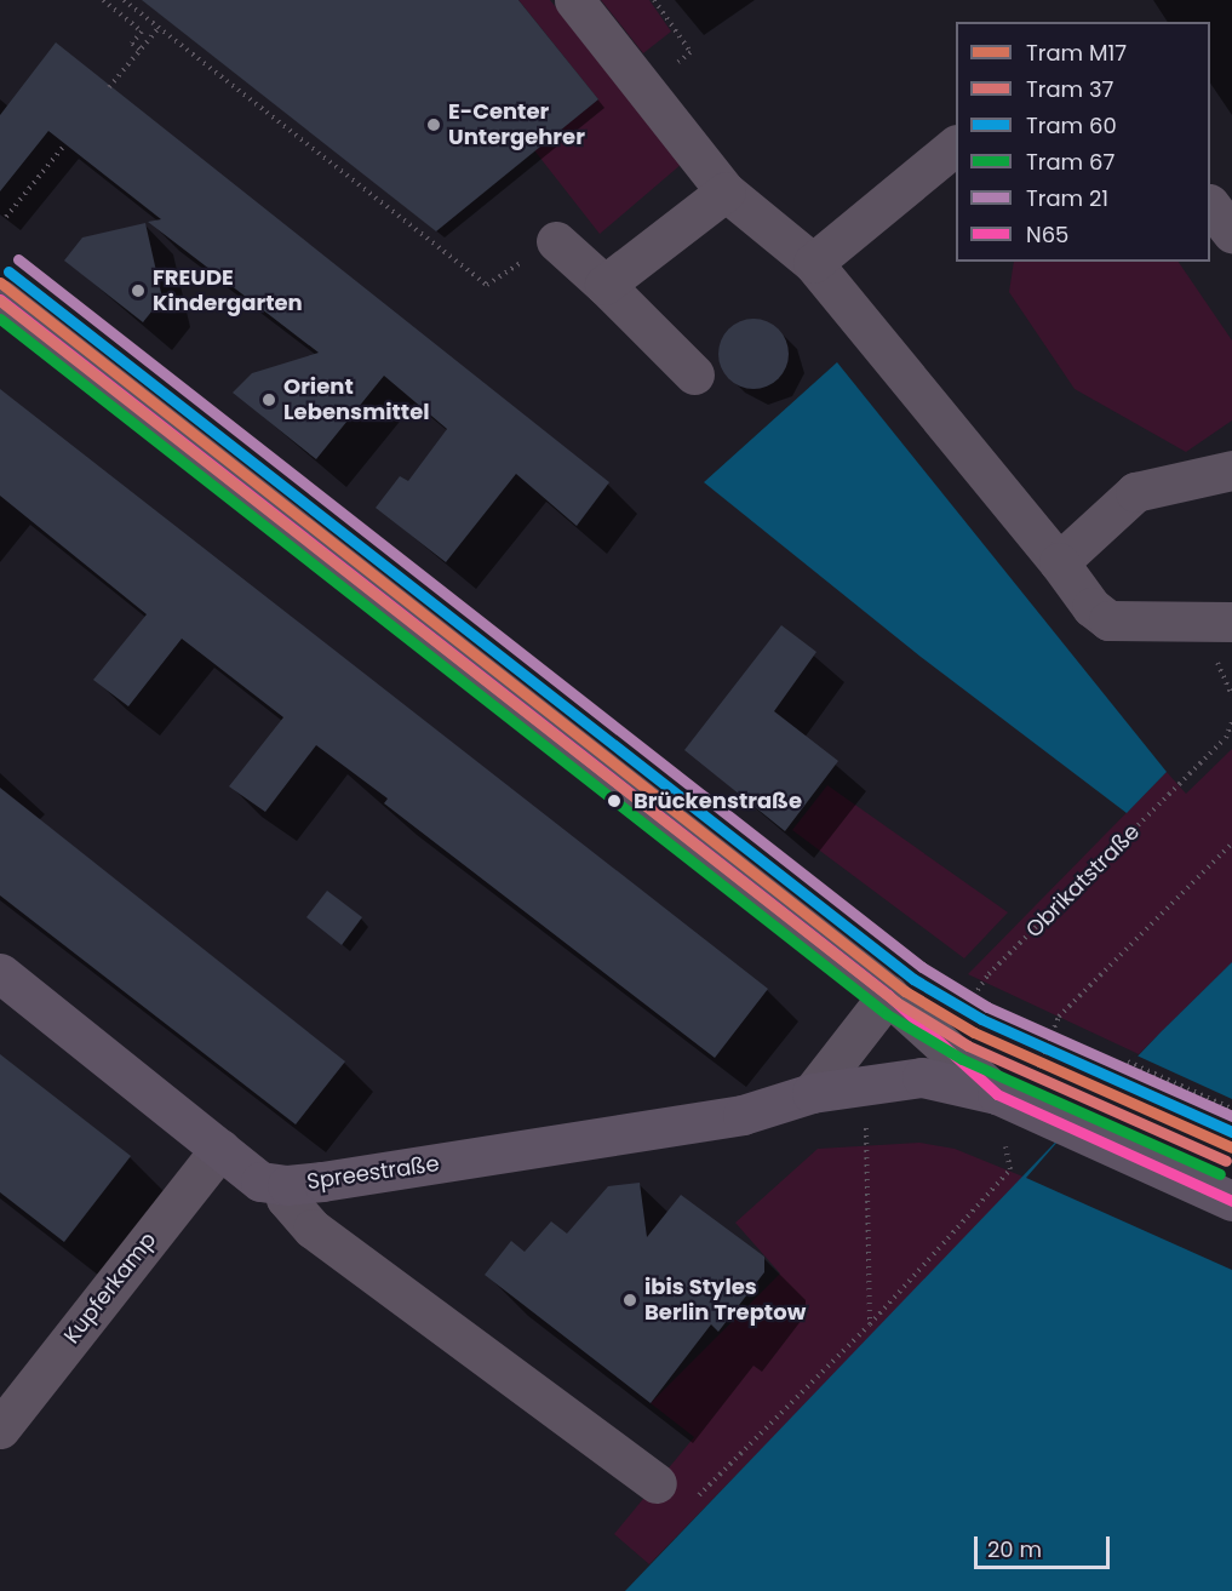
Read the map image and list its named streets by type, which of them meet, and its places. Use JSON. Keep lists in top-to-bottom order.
{
  "streets": {
    "main road": ["Spreestraße"],
    "street": ["Kupferkamp"],
    "path": ["Obrikatstraße"]
  },
  "crossings": [
    ["Spreestraße", "Kupferkamp"]
  ],
  "places": [
    "E-Center Untergehrer",
    "FREUDE Kindergarten",
    "Orient Lebensmittel",
    "Brückenstraße",
    "ibis Styles Berlin Treptow"
  ],
  "lines": [
    "tram line 21",
    "tram line 60",
    "tram line M17",
    "transit line N65",
    "tram line 37",
    "tram line 67"
  ],
  "legend": [
    "Tram M17",
    "Tram 37",
    "Tram 60",
    "Tram 67",
    "Tram 21",
    "N65"
  ],
  "scale_bar": "20 m"
}
